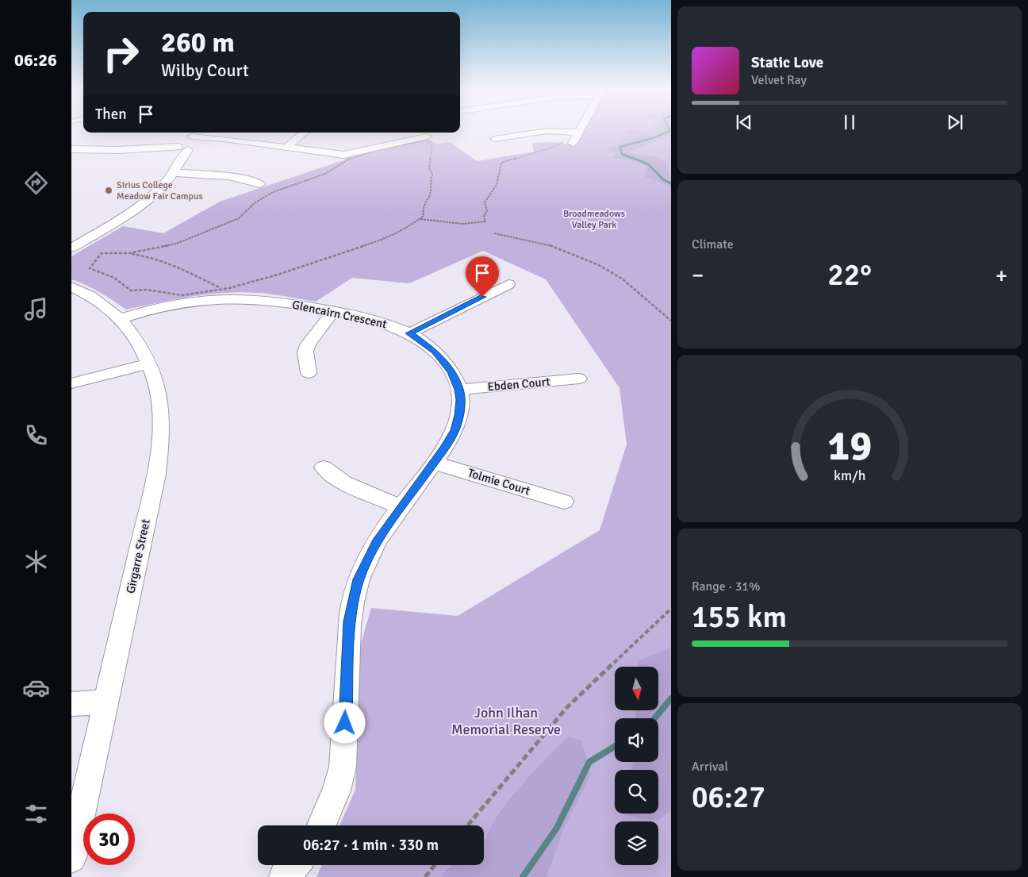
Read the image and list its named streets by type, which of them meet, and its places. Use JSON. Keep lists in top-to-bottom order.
{
  "streets": {
    "street": [
      "Glencairn Crescent",
      "Ebden Court",
      "Tolmie Court",
      "Girgarre Street"
    ]
  },
  "crossings": [
    ["Glencairn Crescent", "Ebden Court"],
    ["Glencairn Crescent", "Tolmie Court"],
    ["Glencairn Crescent", "Girgarre Street"]
  ],
  "parks": ["Broadmeadows Valley Park", "John Ilhan Memorial Reserve"],
  "places": ["Sirius College Meadow Fair Campus"],
  "north": "bottom",
  "page": {
    "tabs": "06:26",
    "turn": ["260 m", "Wilby Court"],
    "song": ["Static Love", "Velvet Ray"],
    "then": "Then",
    "tile": [
      "Climate",
      ["Range · 31%", "155 km"],
      ["Arrival", "06:27"]
    ],
    "heat": ["−", "22°", "+"],
    "limit": "30",
    "trip": "06:27 · 1 min · 330 m",
    "gauge": ["19", "km/h"]
  }
}
